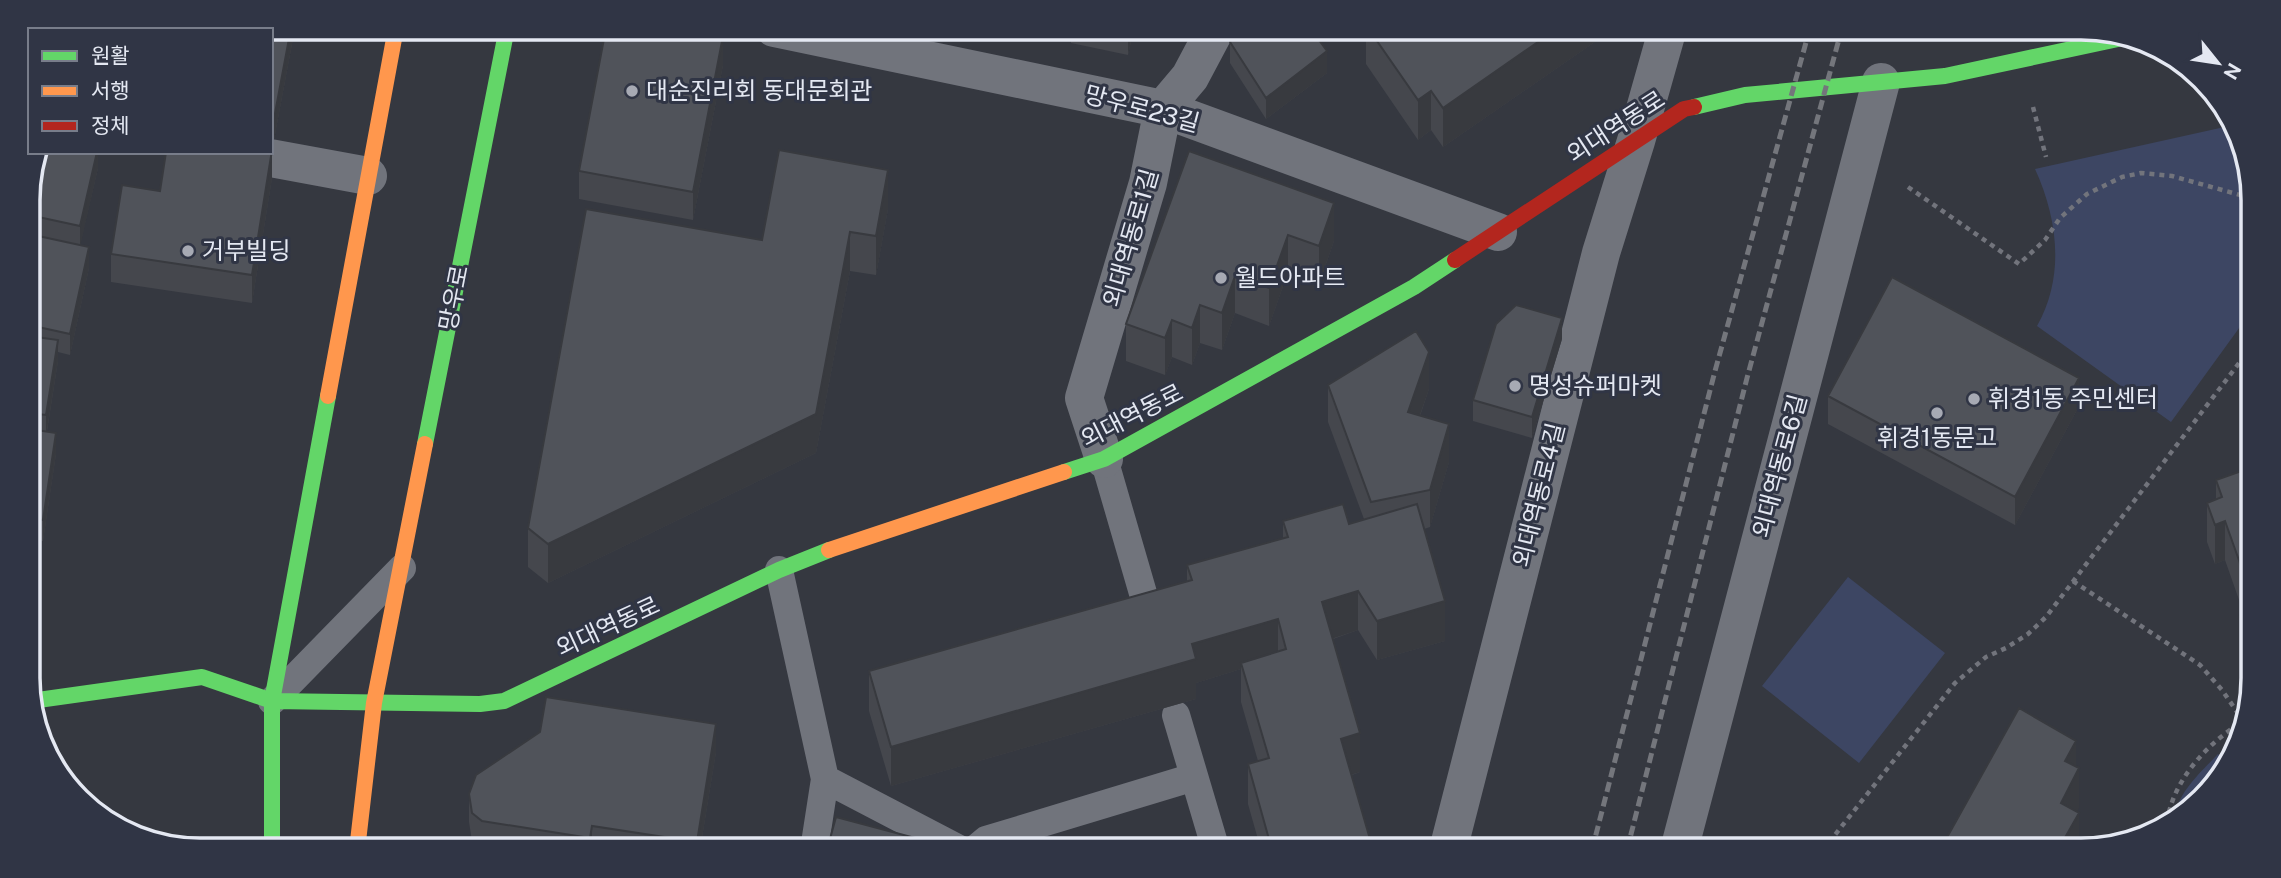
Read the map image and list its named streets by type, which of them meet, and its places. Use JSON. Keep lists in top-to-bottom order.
{
  "streets": {
    "street": [
      "망우로23길",
      "외대역동로",
      "외대역동로1길",
      "망우로",
      "외대역동로6길",
      "외대역동로4길"
    ]
  },
  "crossings": [
    ["망우로23길", "외대역동로"],
    ["망우로23길", "외대역동로1길"],
    ["외대역동로", "외대역동로1길"],
    ["외대역동로", "망우로"],
    ["외대역동로", "외대역동로6길"],
    ["외대역동로", "외대역동로4길"]
  ],
  "places": [
    "대순진리회 동대문회관",
    "거부빌딩",
    "월드아파트",
    "명성슈퍼마켓",
    "휘경1동 주민센터",
    "휘경1동문고"
  ],
  "legend": ["원활", "서행", "정체"],
  "north": "bottom right"
}
